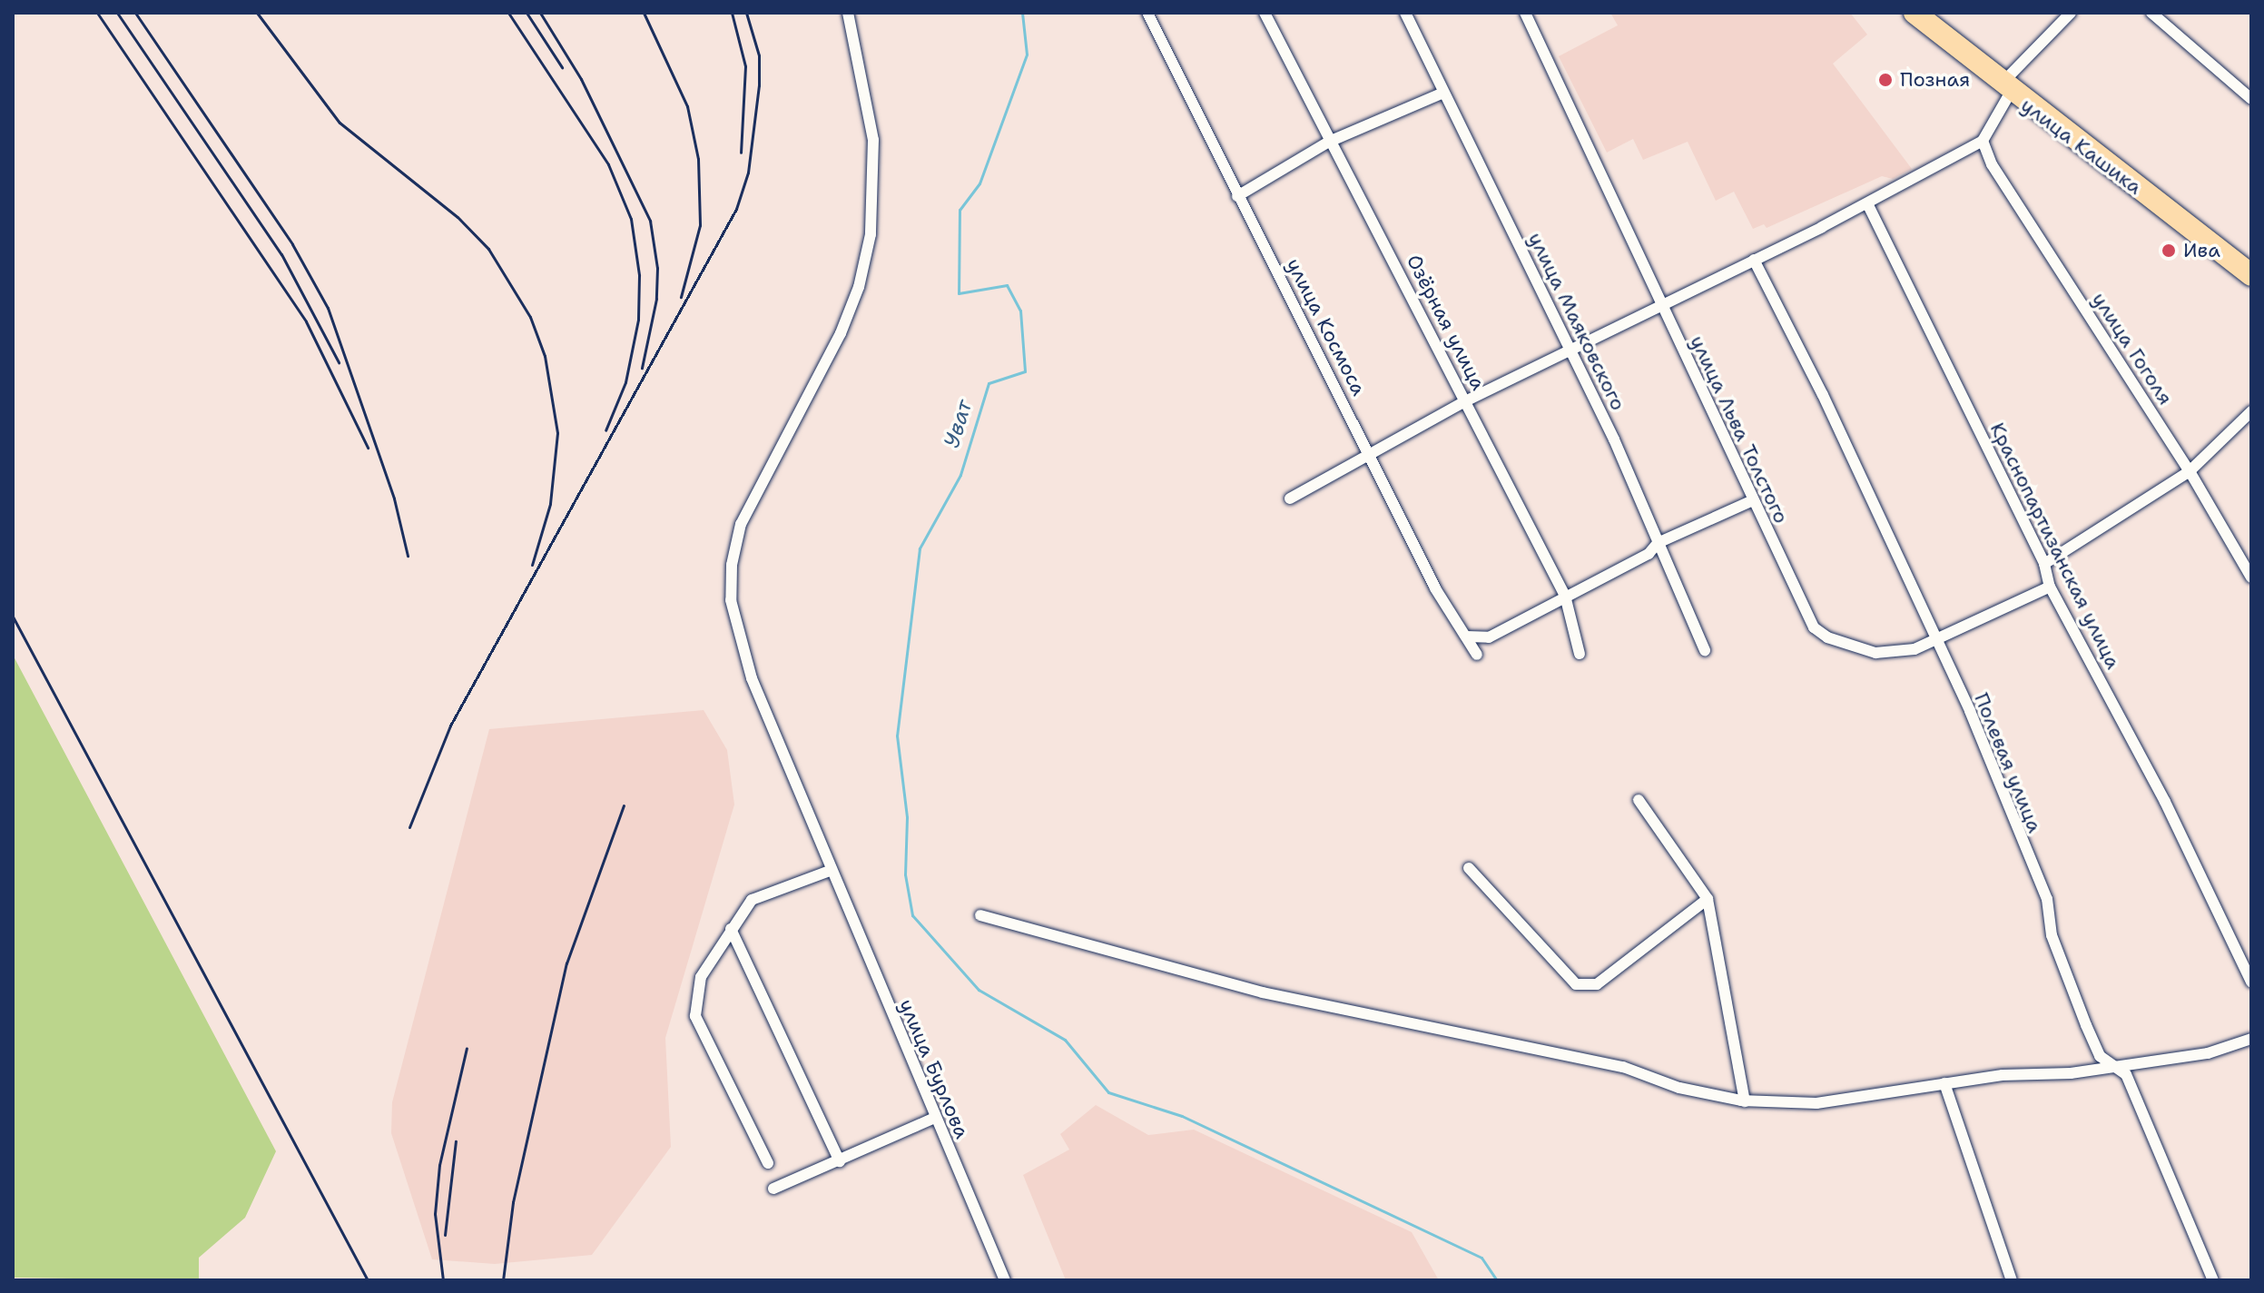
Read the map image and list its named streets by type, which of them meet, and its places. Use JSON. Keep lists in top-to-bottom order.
{
  "streets": {
    "highway": ["улица Кашика"],
    "street": [
      "улица Маяковского",
      "Озёрная улица",
      "улица Космоса",
      "улица Гоголя",
      "улица Льва Толстого",
      "Краснопартизанская улица",
      "Полевая улица",
      "улица Бурлова"
    ]
  },
  "crossings": [
    ["улица Льва Толстого", "Краснопартизанская улица"],
    ["улица Льва Толстого", "Полевая улица"]
  ],
  "water": ["Уват"],
  "places": ["Позная", "Ива"]
}
